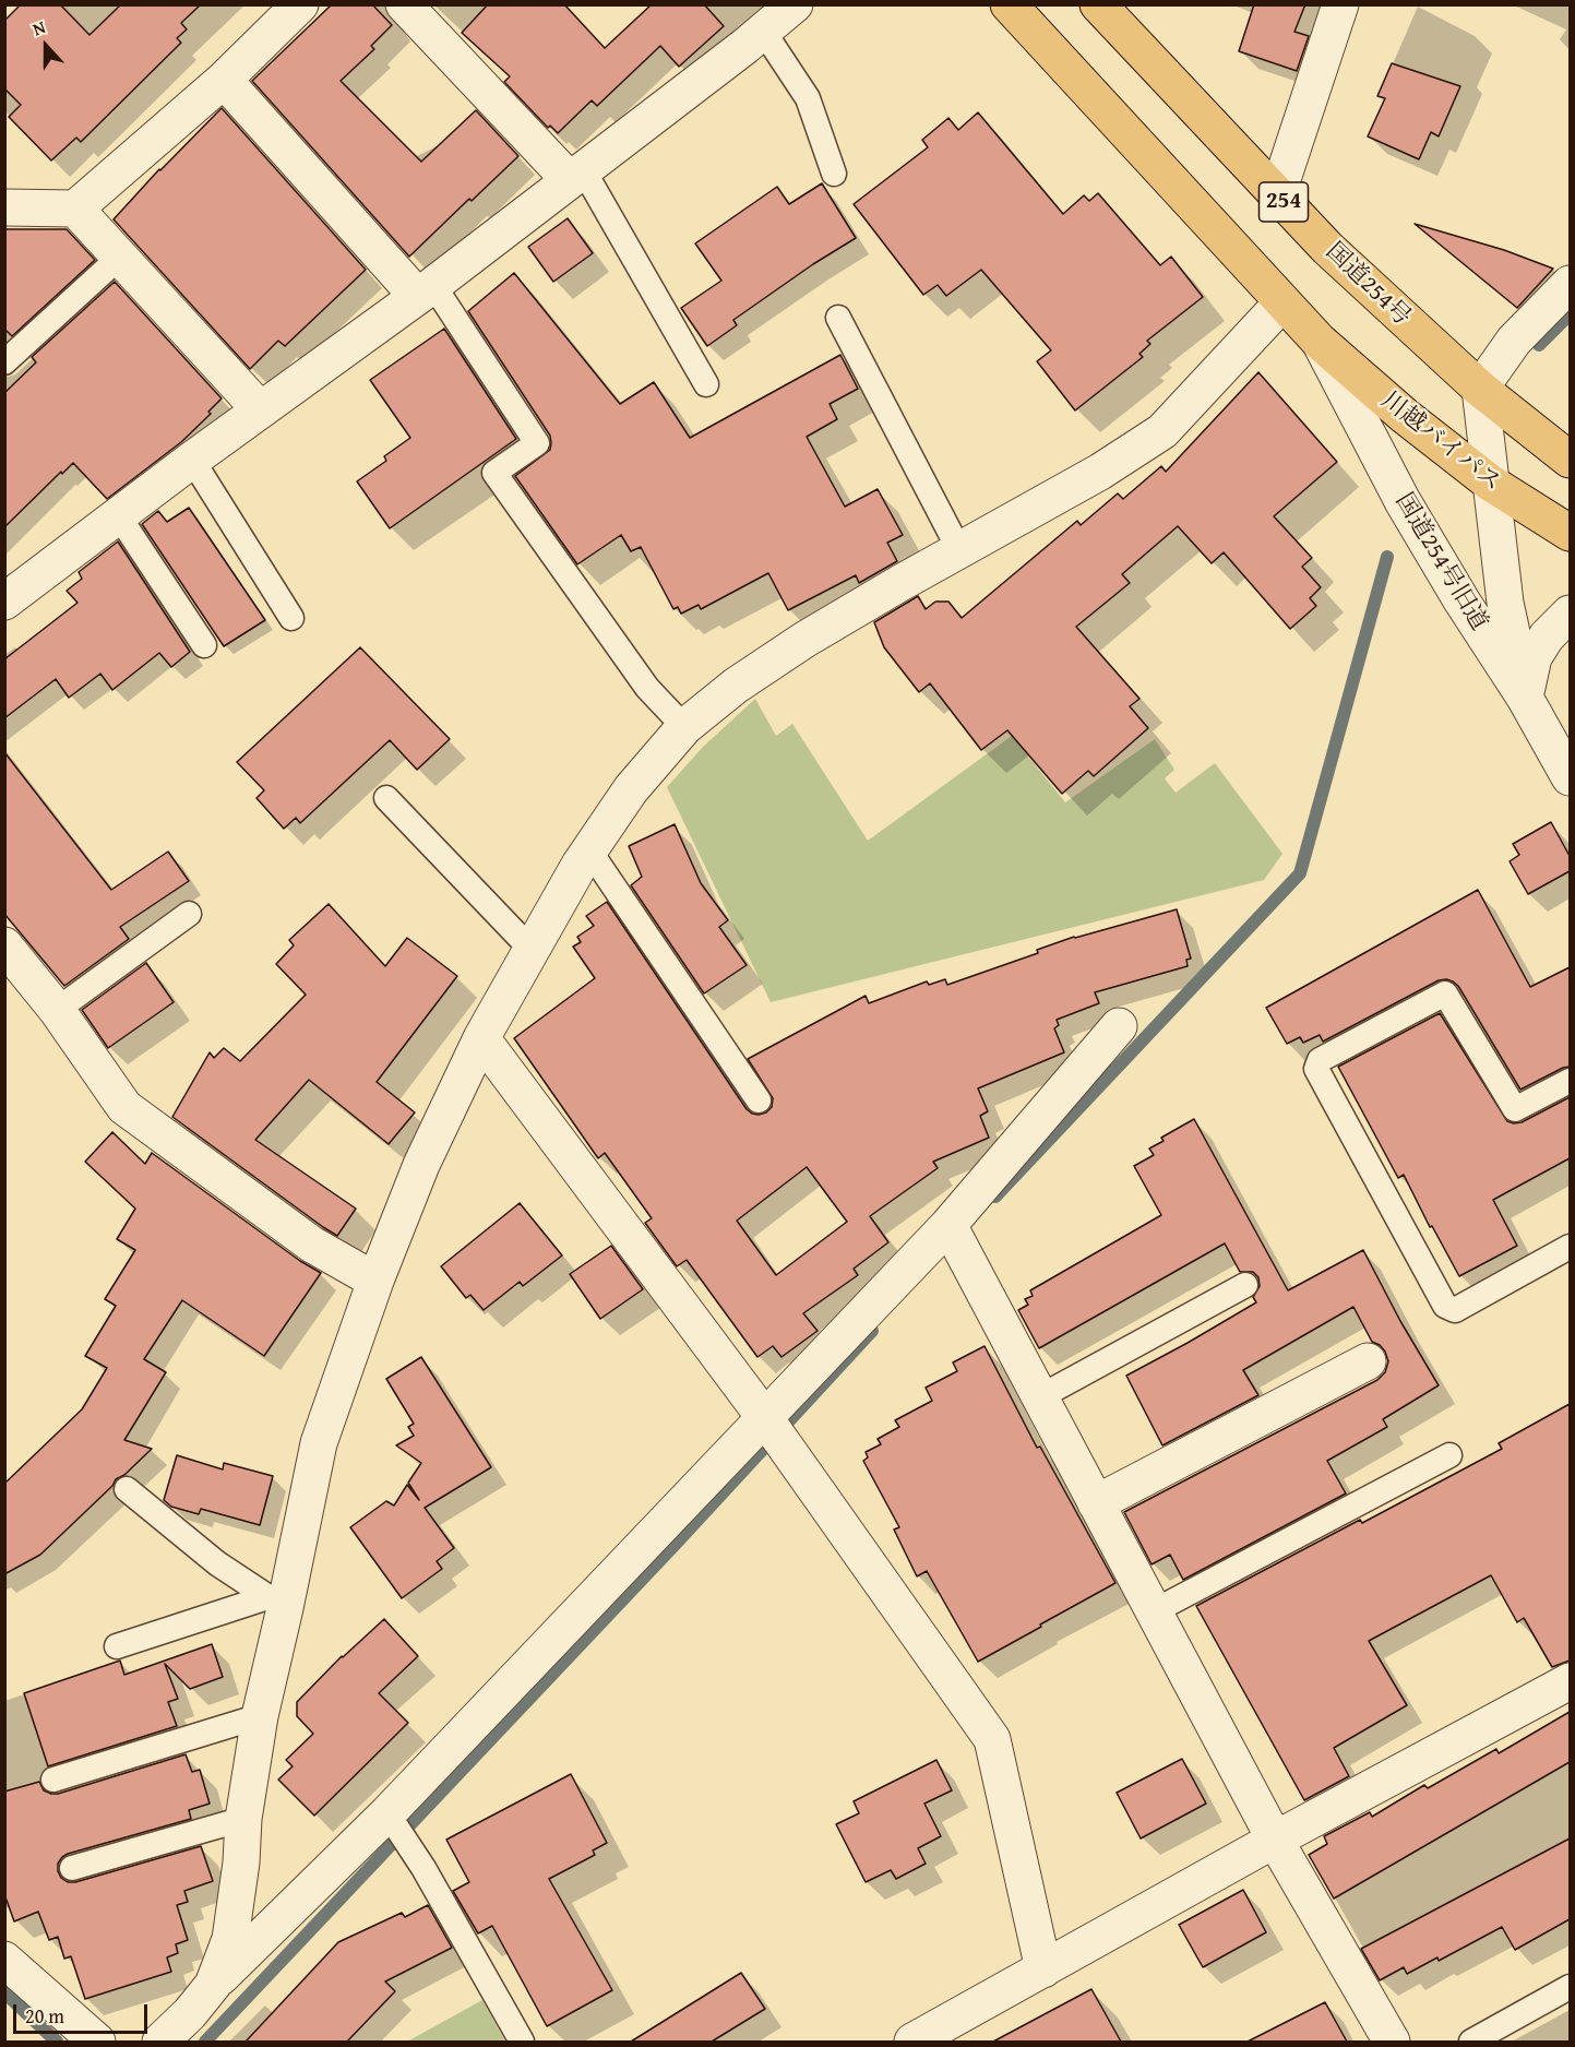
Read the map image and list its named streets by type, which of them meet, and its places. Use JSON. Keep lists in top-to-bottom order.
{
  "streets": {
    "highway": ["254", "国道254号", "川越バイパス"],
    "street": ["国道254号旧道"]
  },
  "crossings": [
    ["254", "国道254号"],
    ["川越バイパス", "国道254号旧道"]
  ],
  "scale_bar": "20 m",
  "north": "top"
}
